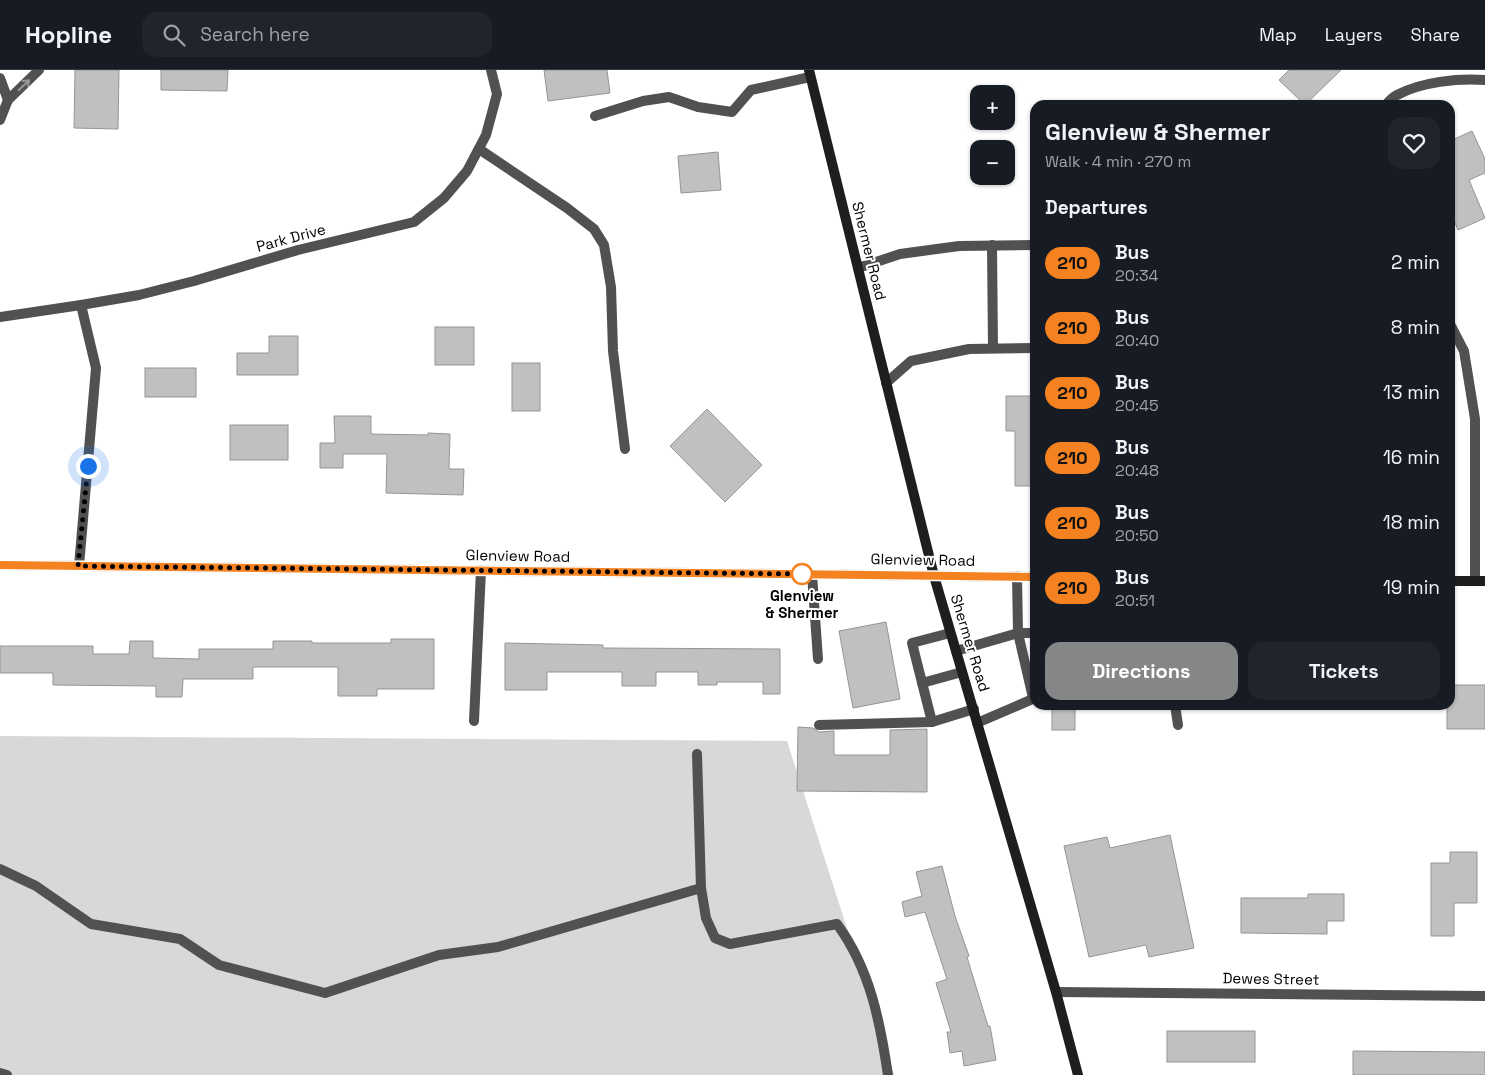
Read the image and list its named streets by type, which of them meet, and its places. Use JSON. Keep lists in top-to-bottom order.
{
  "streets": {
    "main road": ["Shermer Road", "Glenview Road"],
    "street": ["Park Drive", "Dewes Street"]
  },
  "crossings": [
    ["Shermer Road", "Glenview Road"],
    ["Shermer Road", "Dewes Street"]
  ],
  "places": ["Glenview & Shermer"],
  "lines": ["bus line 210"],
  "page": {
    "header": "Hopline",
    "search": "Search here",
    "nav": ["Map", "Layers", "Share"],
    "map_buttons": ["+", "−"],
    "heading": [
      ["Glenview & Shermer", "Walk · 4 min · 270 m"],
      "Departures"
    ],
    "list": [
      {
        "mark": "210",
        "name": "Bus",
        "note": "20:34",
        "value": "2 min"
      },
      {
        "mark": "210",
        "name": "Bus",
        "note": "20:40",
        "value": "8 min"
      },
      {
        "mark": "210",
        "name": "Bus",
        "note": "20:45",
        "value": "13 min"
      },
      {
        "mark": "210",
        "name": "Bus",
        "note": "20:48",
        "value": "16 min"
      },
      {
        "mark": "210",
        "name": "Bus",
        "note": "20:50",
        "value": "18 min"
      },
      {
        "mark": "210",
        "name": "Bus",
        "note": "20:51",
        "value": "19 min"
      }
    ],
    "buttons": ["Directions", "Tickets"]
  }
}
